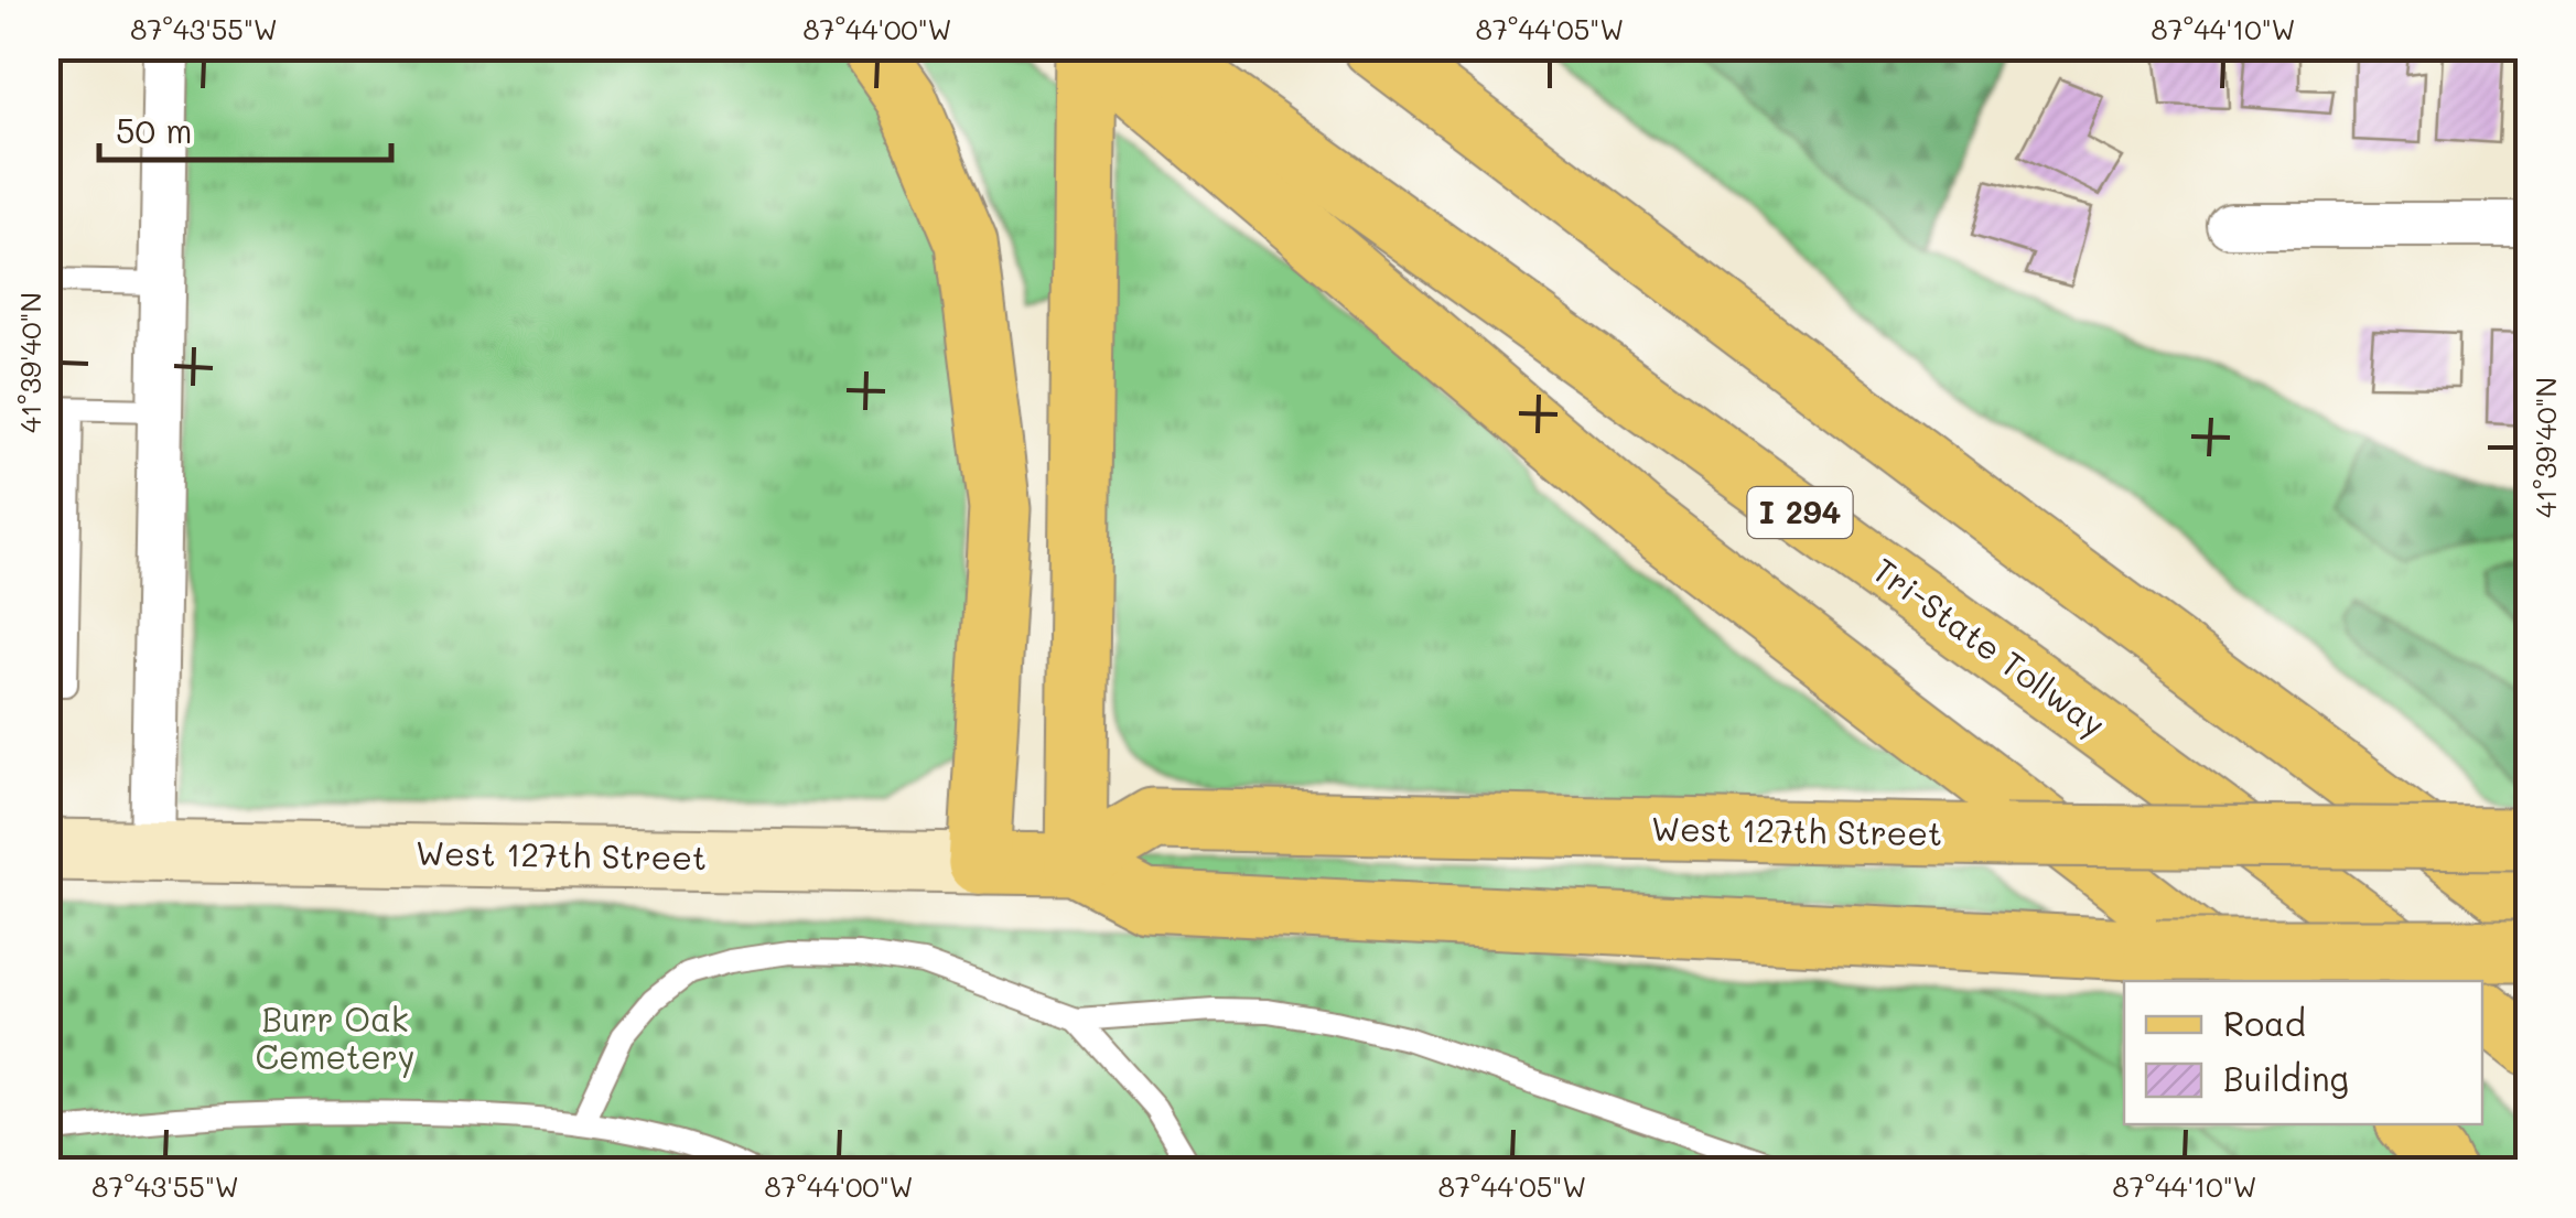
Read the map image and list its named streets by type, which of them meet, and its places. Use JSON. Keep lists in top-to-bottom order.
{
  "streets": {
    "main road": ["I 294", "Tri-State Tollway", "West 127th Street"]
  },
  "parks": ["Burr Oak Cemetery"],
  "legend": ["Road", "Building"],
  "scale_bar": "50 m",
  "coordinates": [
    "87°43'55\"W",
    "87°44'00\"W",
    "87°44'05\"W",
    "87°44'10\"W",
    "41°39'40\"N"
  ]
}
